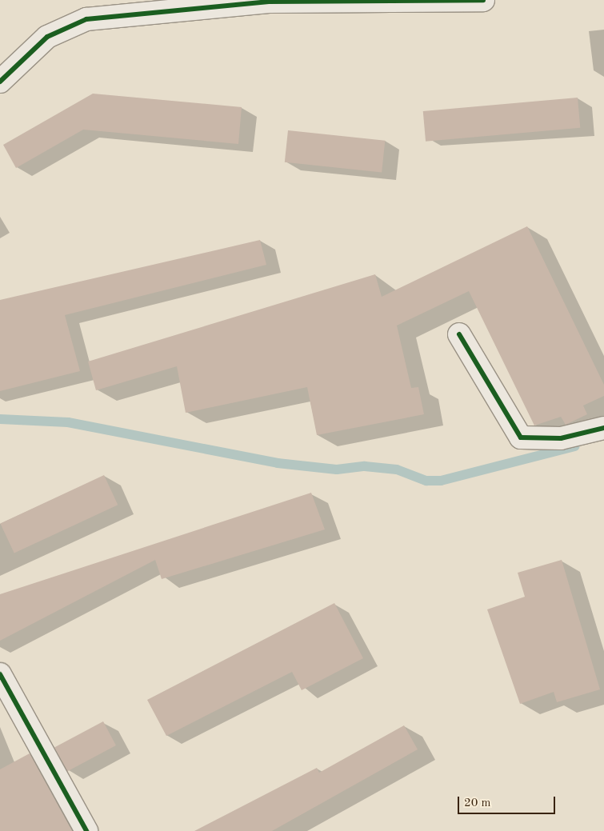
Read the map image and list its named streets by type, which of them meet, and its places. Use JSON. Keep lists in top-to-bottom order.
{
  "scale_bar": "20 m"
}
